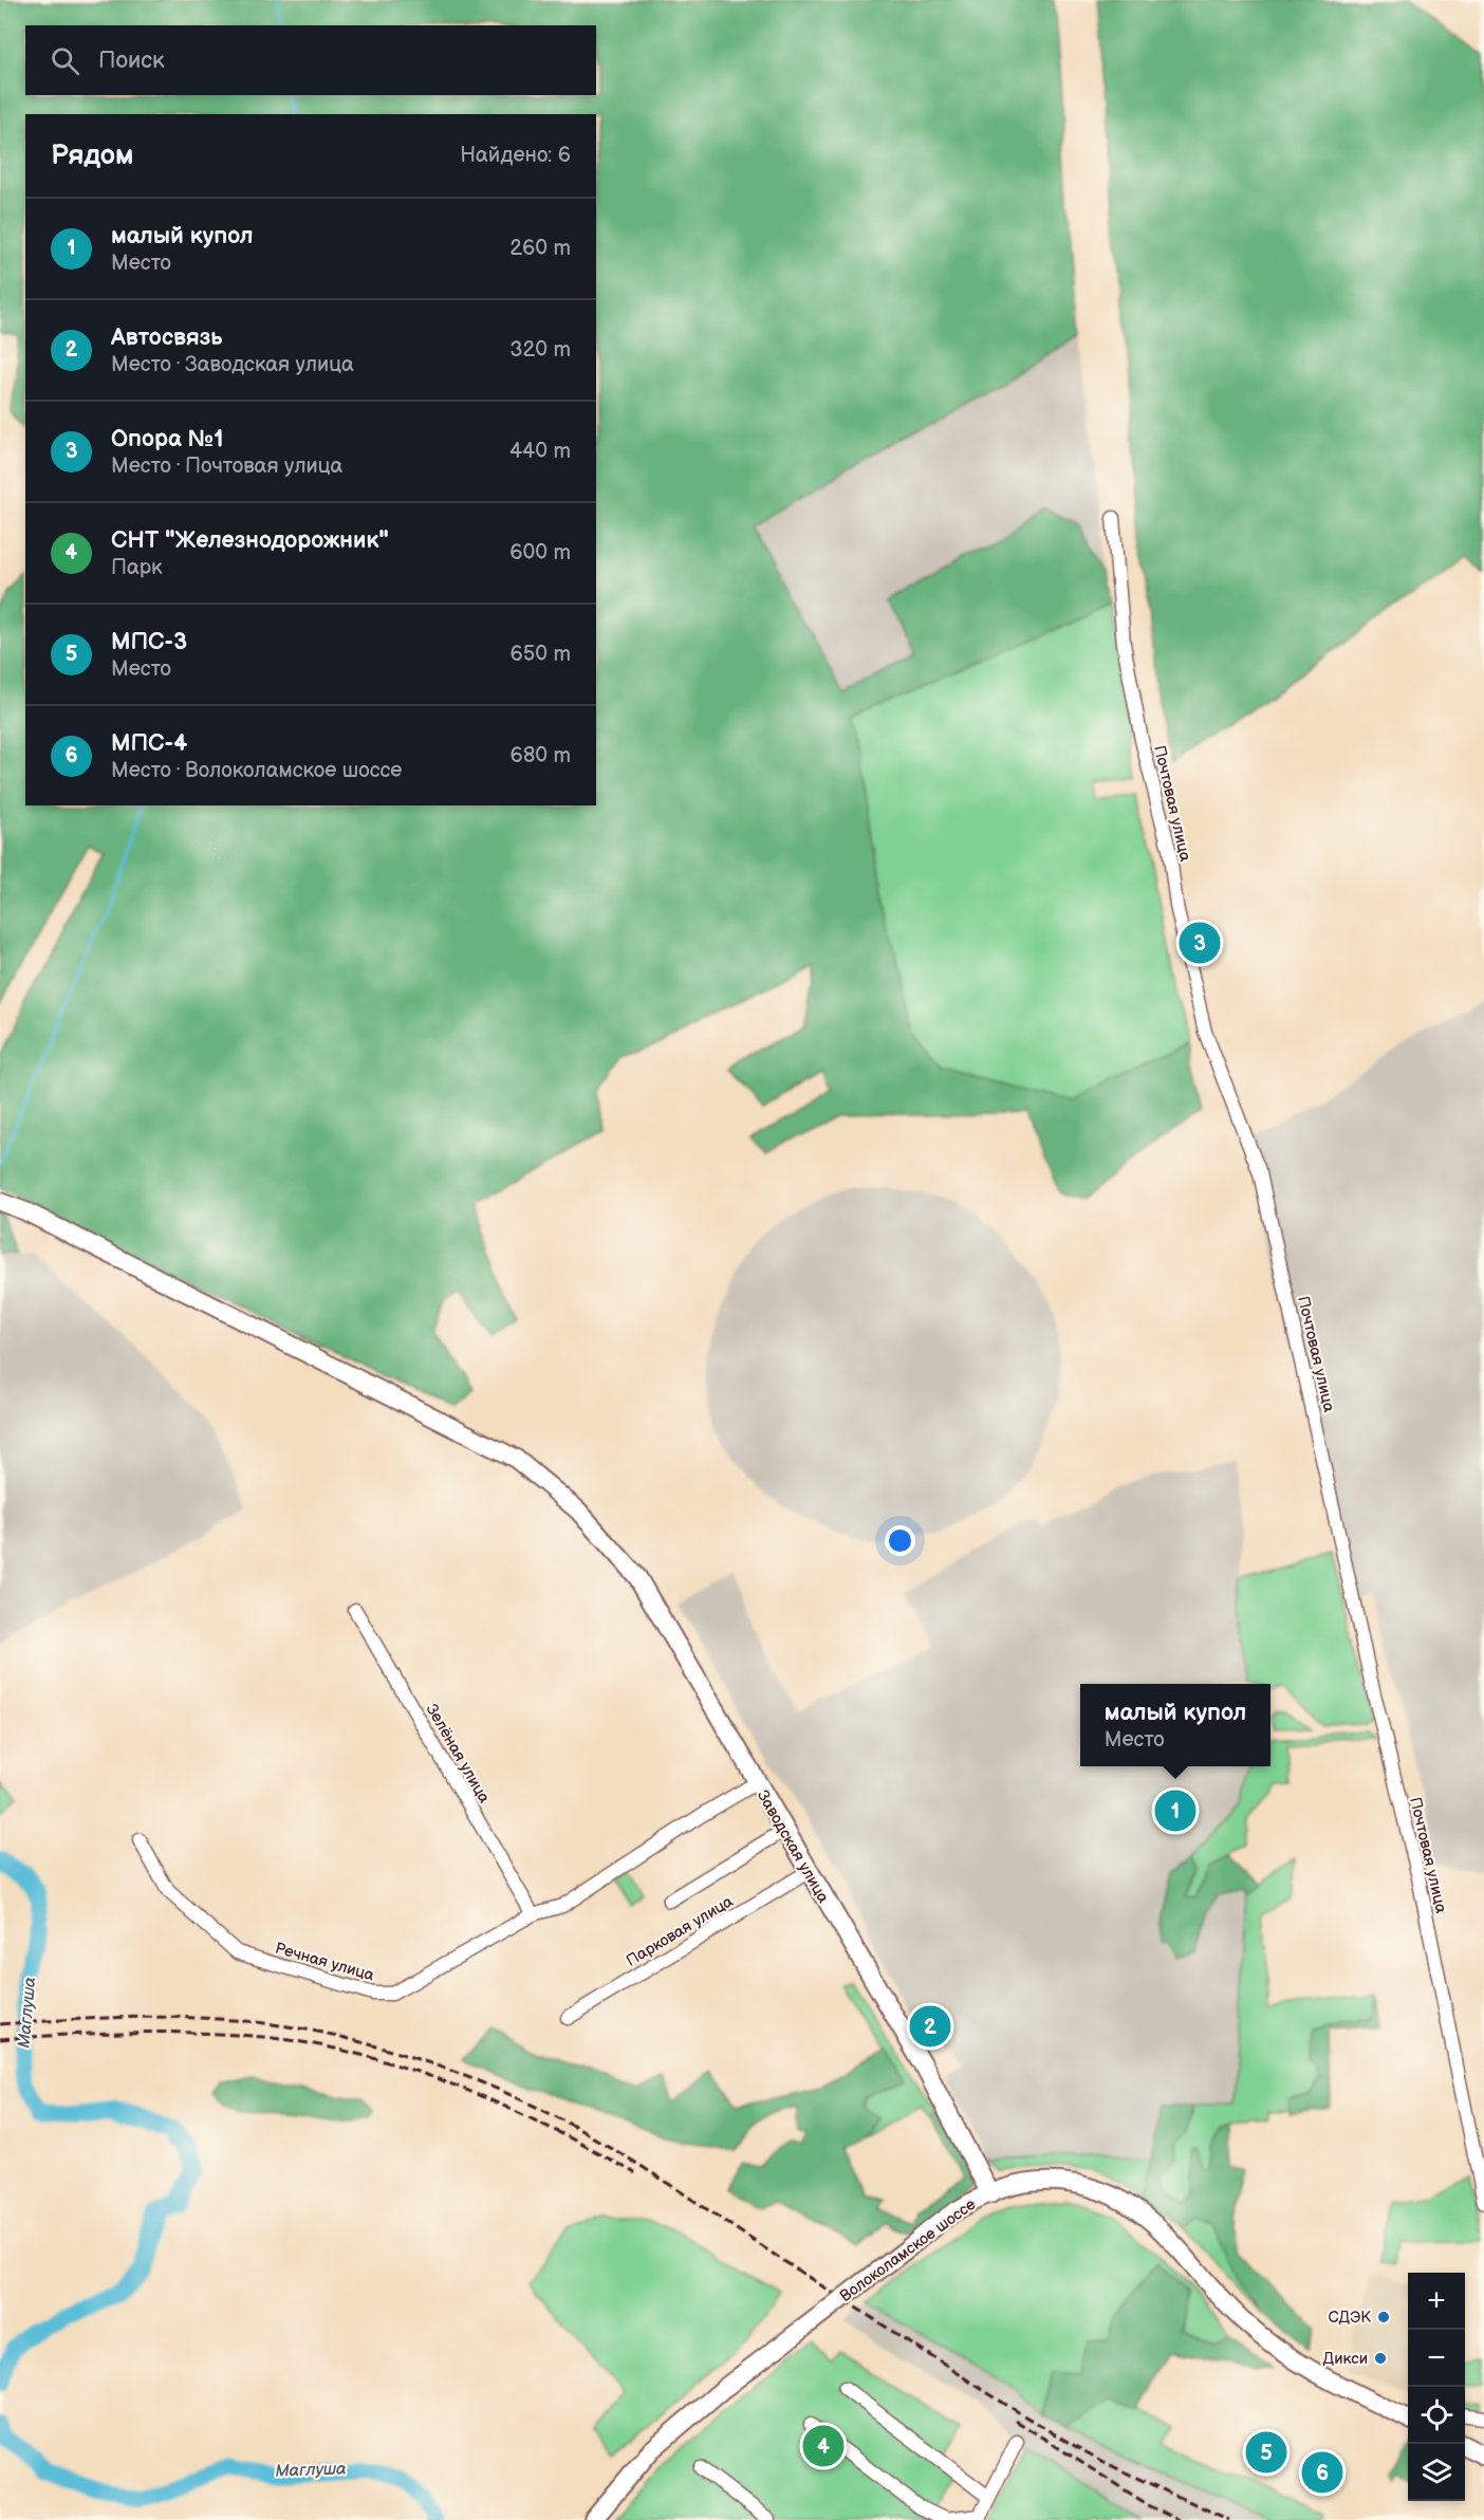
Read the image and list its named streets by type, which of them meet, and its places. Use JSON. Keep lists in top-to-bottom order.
{
  "streets": {
    "main road": ["Заводская улица", "Волоколамское шоссе"],
    "street": [
      "Почтовая улица",
      "Зелёная улица",
      "Парковая улица",
      "Речная улица"
    ]
  },
  "crossings": [
    ["Зелёная улица", "Речная улица"],
    ["Заводская улица", "Парковая улица"],
    ["Заводская улица", "Волоколамское шоссе"]
  ],
  "water": ["Маглуша"],
  "places": ["СДЭК", "Дикси"],
  "page": {
    "search": "Поиск",
    "heading": ["Рядом", "Найдено: 6"],
    "list": [
      {
        "mark": "1",
        "name": "малый купол",
        "note": "Место",
        "value": "260 m"
      },
      {
        "mark": "2",
        "name": "Автосвязь",
        "note": "Место · Заводская улица",
        "value": "320 m"
      },
      {
        "mark": "3",
        "name": "Опора №1",
        "note": "Место · Почтовая улица",
        "value": "440 m"
      },
      {
        "mark": "4",
        "name": "СНТ \"Железнодорожник\"",
        "note": "Парк",
        "value": "600 m"
      },
      {
        "mark": "5",
        "name": "МПС-3",
        "note": "Место",
        "value": "650 m"
      },
      {
        "mark": "6",
        "name": "МПС-4",
        "note": "Место · Волоколамское шоссе",
        "value": "680 m"
      }
    ],
    "pins": [
      "3",
      "1",
      "2",
      "4",
      "5",
      "6"
    ],
    "popup": ["малый купол", "Место"],
    "map_buttons": ["+", "−"]
  }
}
